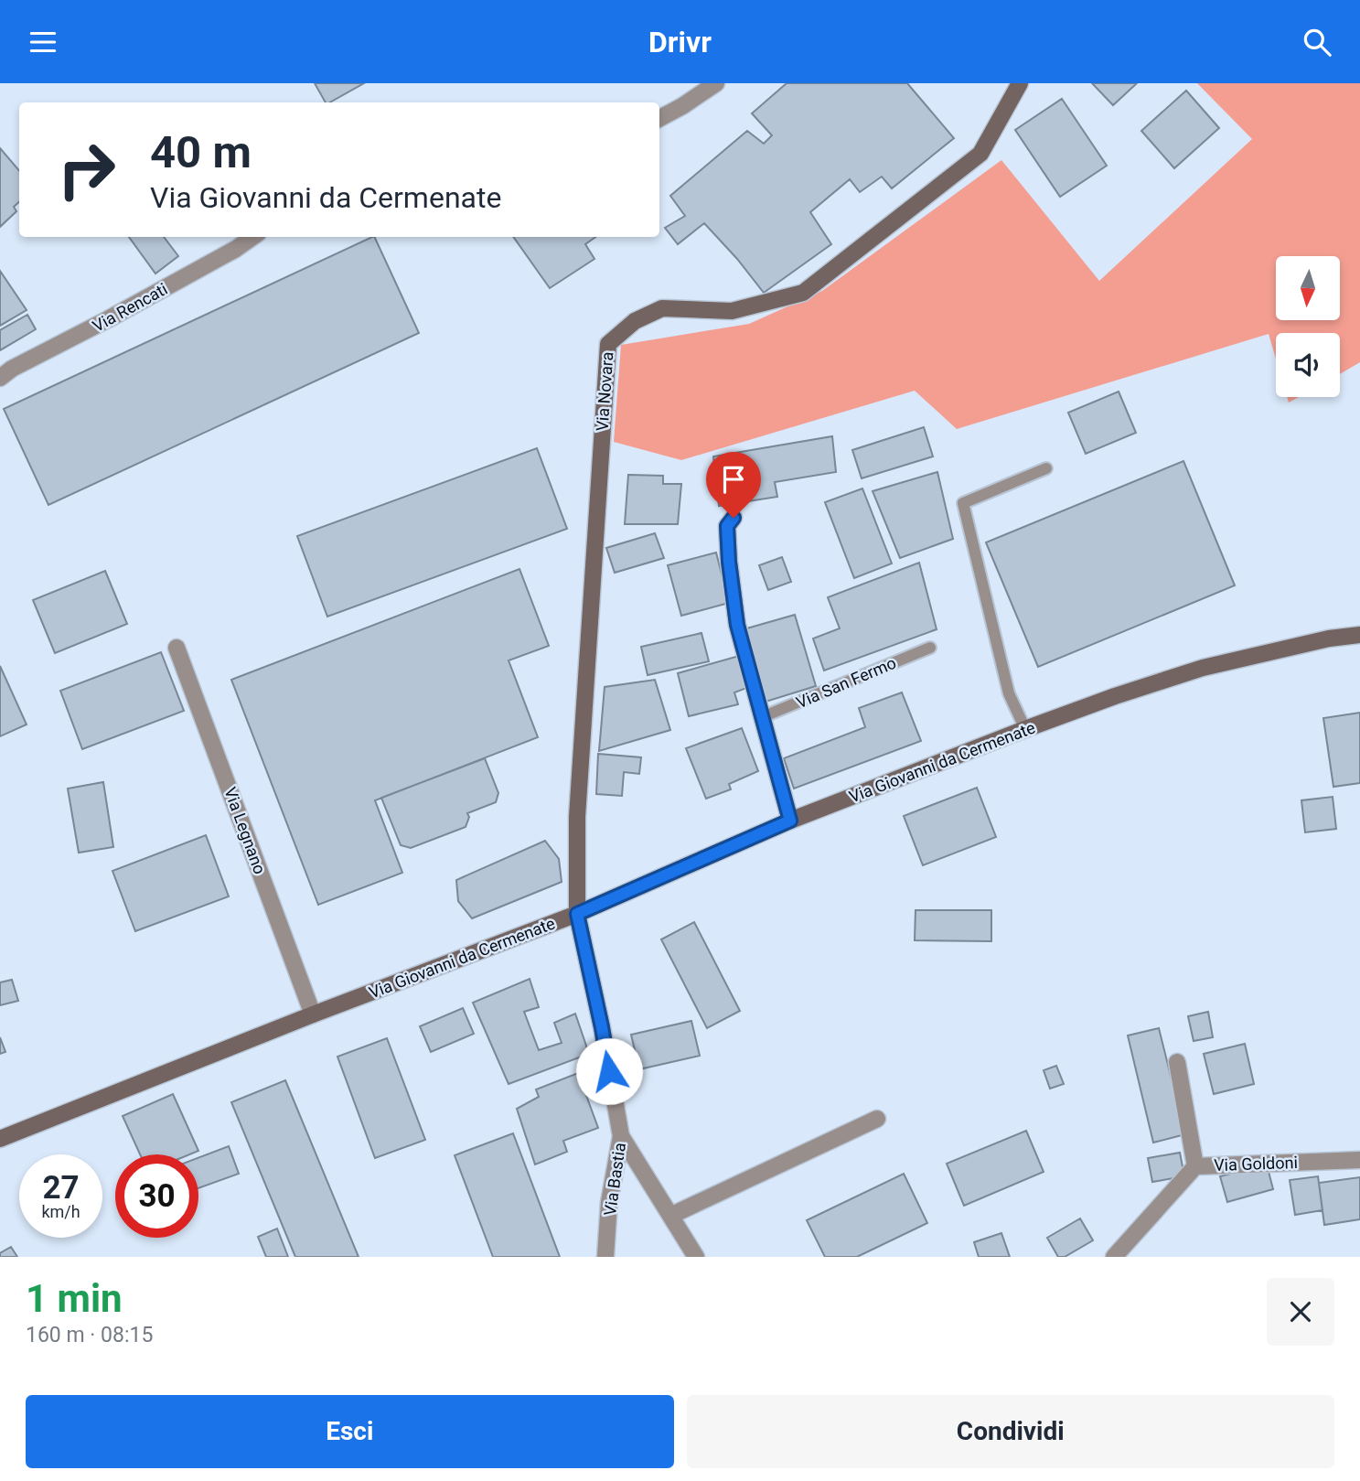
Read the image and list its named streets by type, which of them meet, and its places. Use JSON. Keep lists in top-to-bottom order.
{
  "streets": {
    "main road": ["Via Novara", "Via Giovanni da Cermenate"],
    "street": [
      "Via Rencati",
      "Via Legnano",
      "Via Goldoni",
      "Via Bastia"
    ],
    "lane": ["Via San Fermo"]
  },
  "crossings": [
    ["Via Novara", "Via Giovanni da Cermenate"],
    ["Via Novara", "Via Bastia"],
    ["Via Giovanni da Cermenate", "Via Legnano"],
    ["Via Giovanni da Cermenate", "Via Bastia"]
  ],
  "north": "bottom",
  "page": {
    "header": "Drivr",
    "turn": ["40 m", "Via Giovanni da Cermenate"],
    "speed": "27 km/h",
    "limit": "30",
    "heading": ["1 min", "160 m · 08:15"],
    "buttons": ["Esci", "Condividi"]
  }
}
